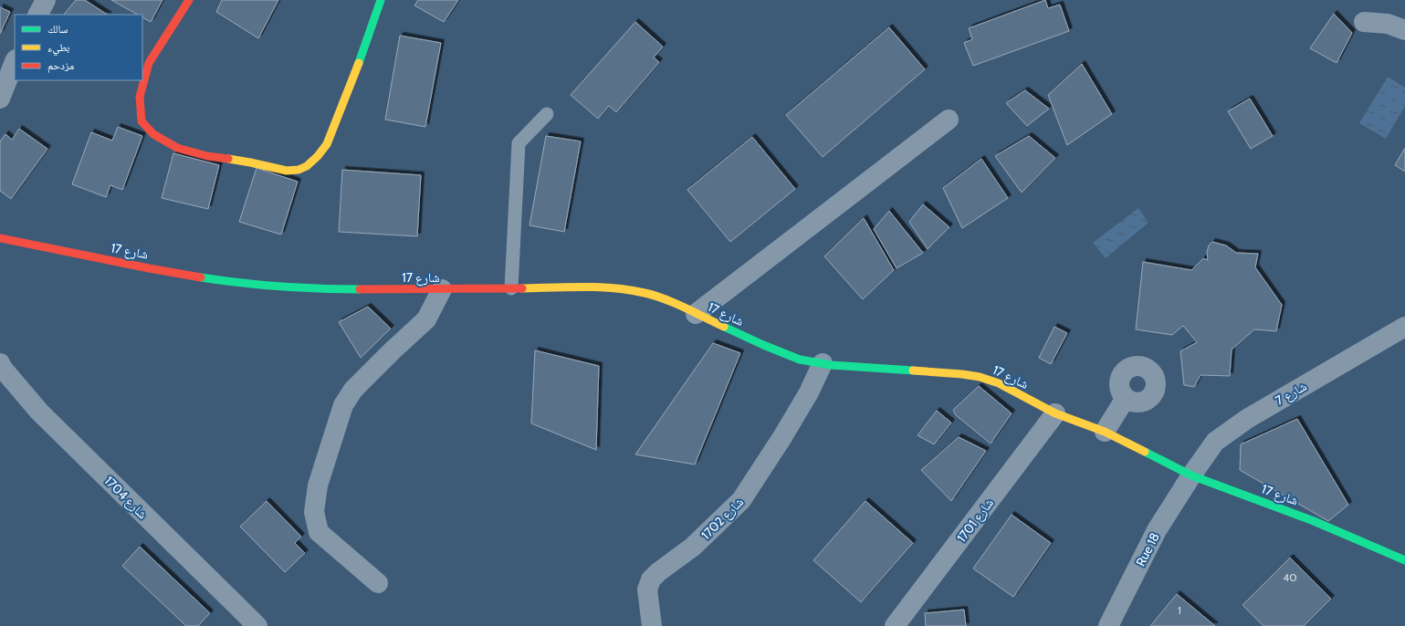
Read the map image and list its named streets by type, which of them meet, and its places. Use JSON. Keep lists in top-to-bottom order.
{
  "streets": {
    "street": [
      "شارع 17",
      "شارع 7",
      "شارع 1704",
      "شارع 1702",
      "شارع 1701",
      "Rue 18"
    ]
  },
  "crossings": [
    ["شارع 17", "شارع 7"],
    ["شارع 17", "شارع 1702"],
    ["شارع 17", "شارع 1701"],
    ["شارع 17", "Rue 18"],
    ["شارع 7", "Rue 18"]
  ],
  "house_numbers": ["40", "1"],
  "legend": ["سالك", "بطيء", "مزدحم"]
}
